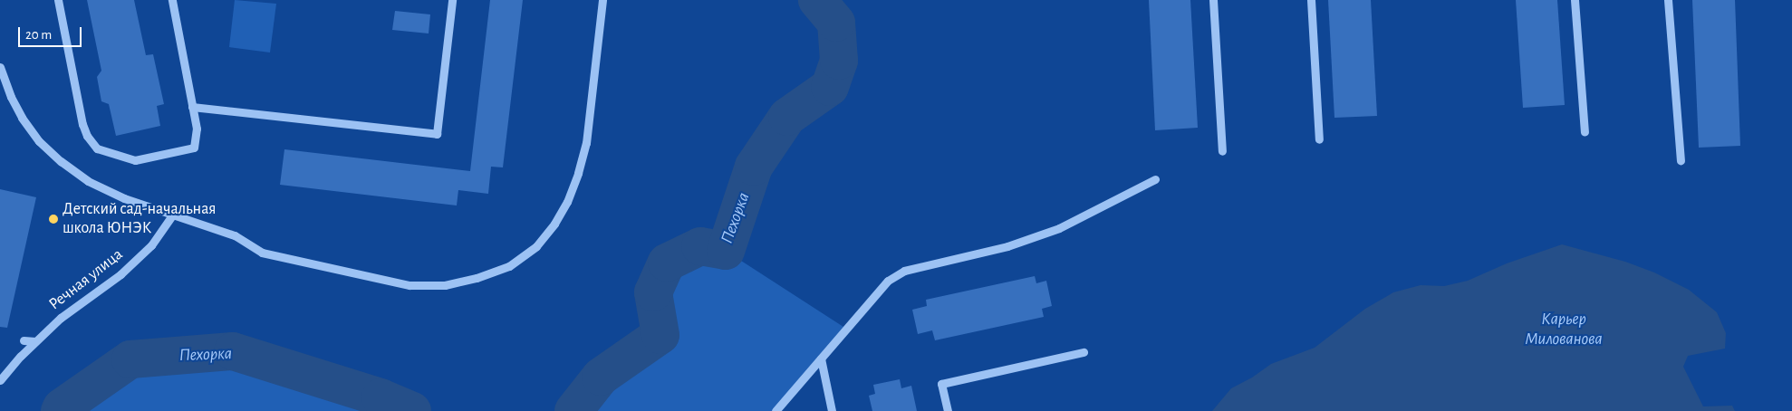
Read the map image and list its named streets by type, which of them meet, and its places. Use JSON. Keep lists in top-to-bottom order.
{
  "streets": {
    "street": ["Речная улица"]
  },
  "water": ["Пехорка", "Карьер Милованова"],
  "places": ["Детский сад-начальная школа ЮНЭК"],
  "scale_bar": "20 m"
}
